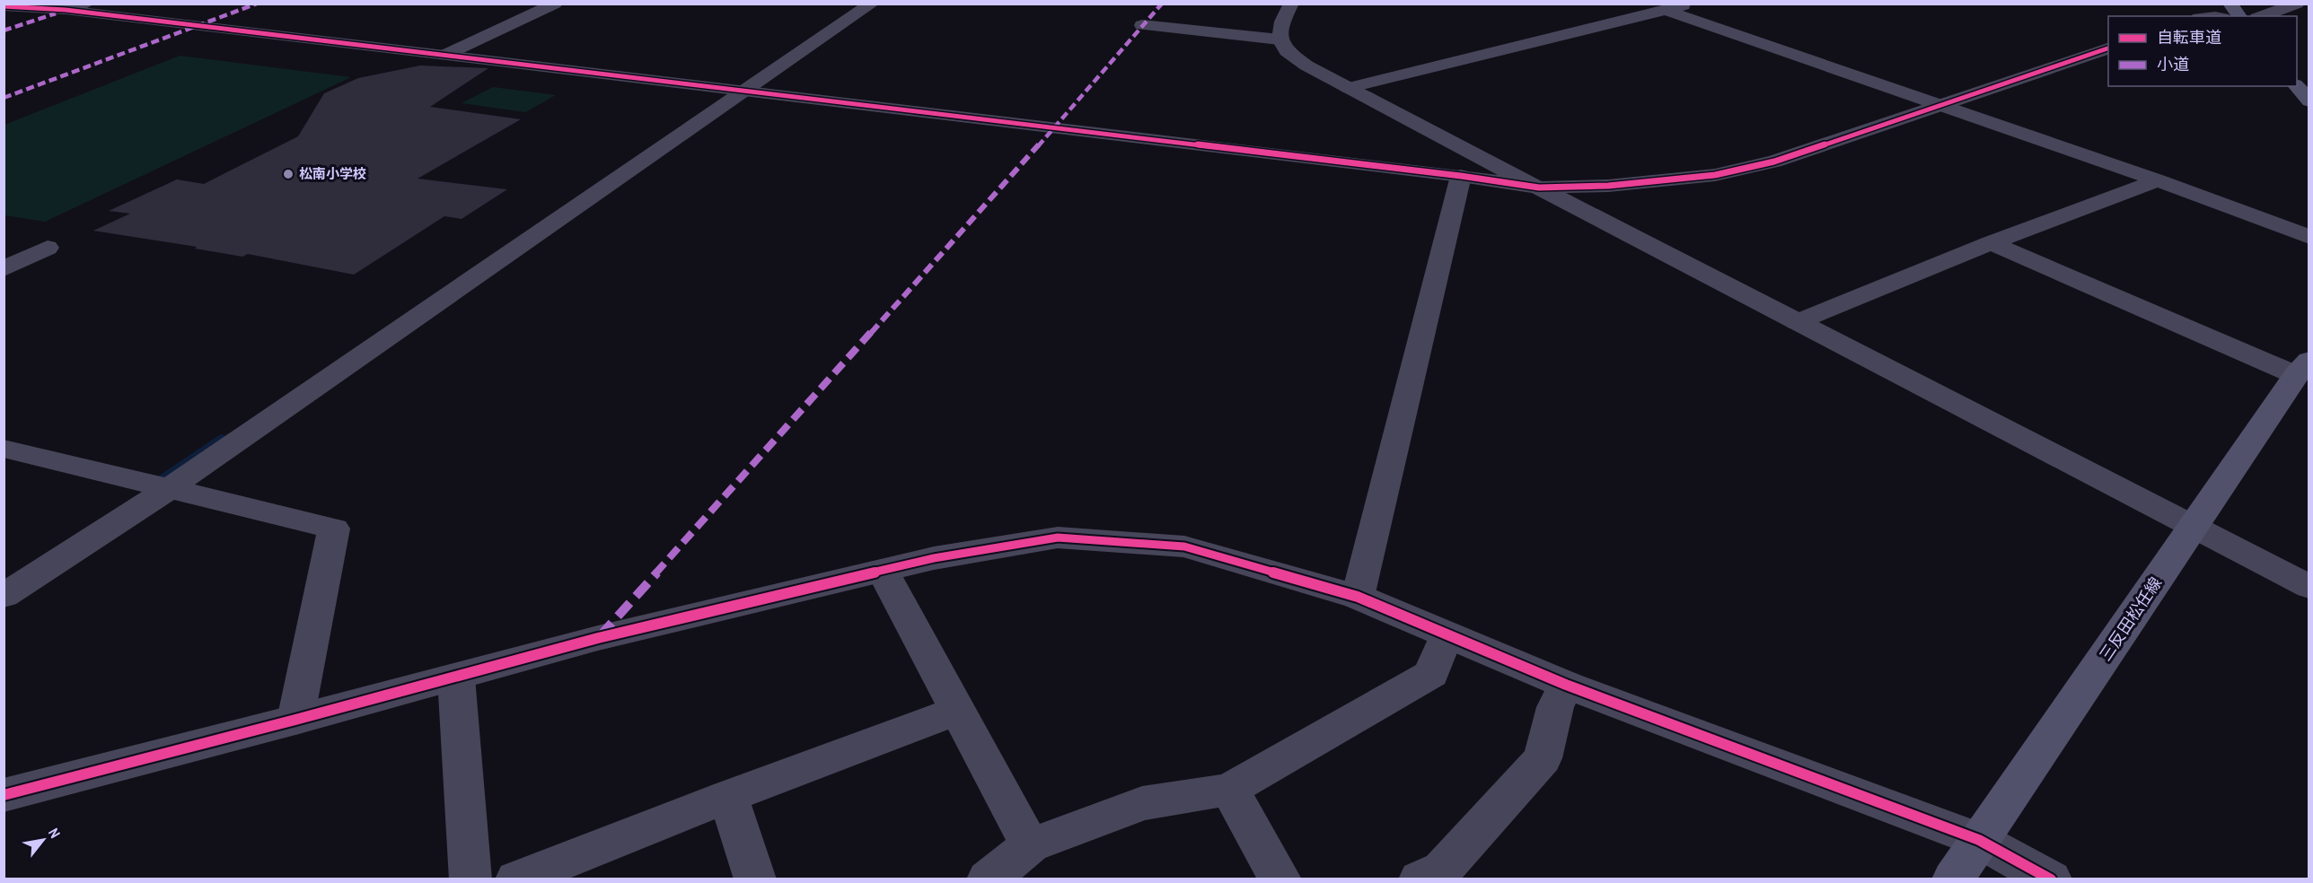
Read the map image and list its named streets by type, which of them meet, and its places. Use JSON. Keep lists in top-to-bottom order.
{
  "streets": {
    "main road": ["三反田松任線"]
  },
  "places": ["松南小学校"],
  "legend": ["自転車道", "小道"],
  "north": "top right"
}
